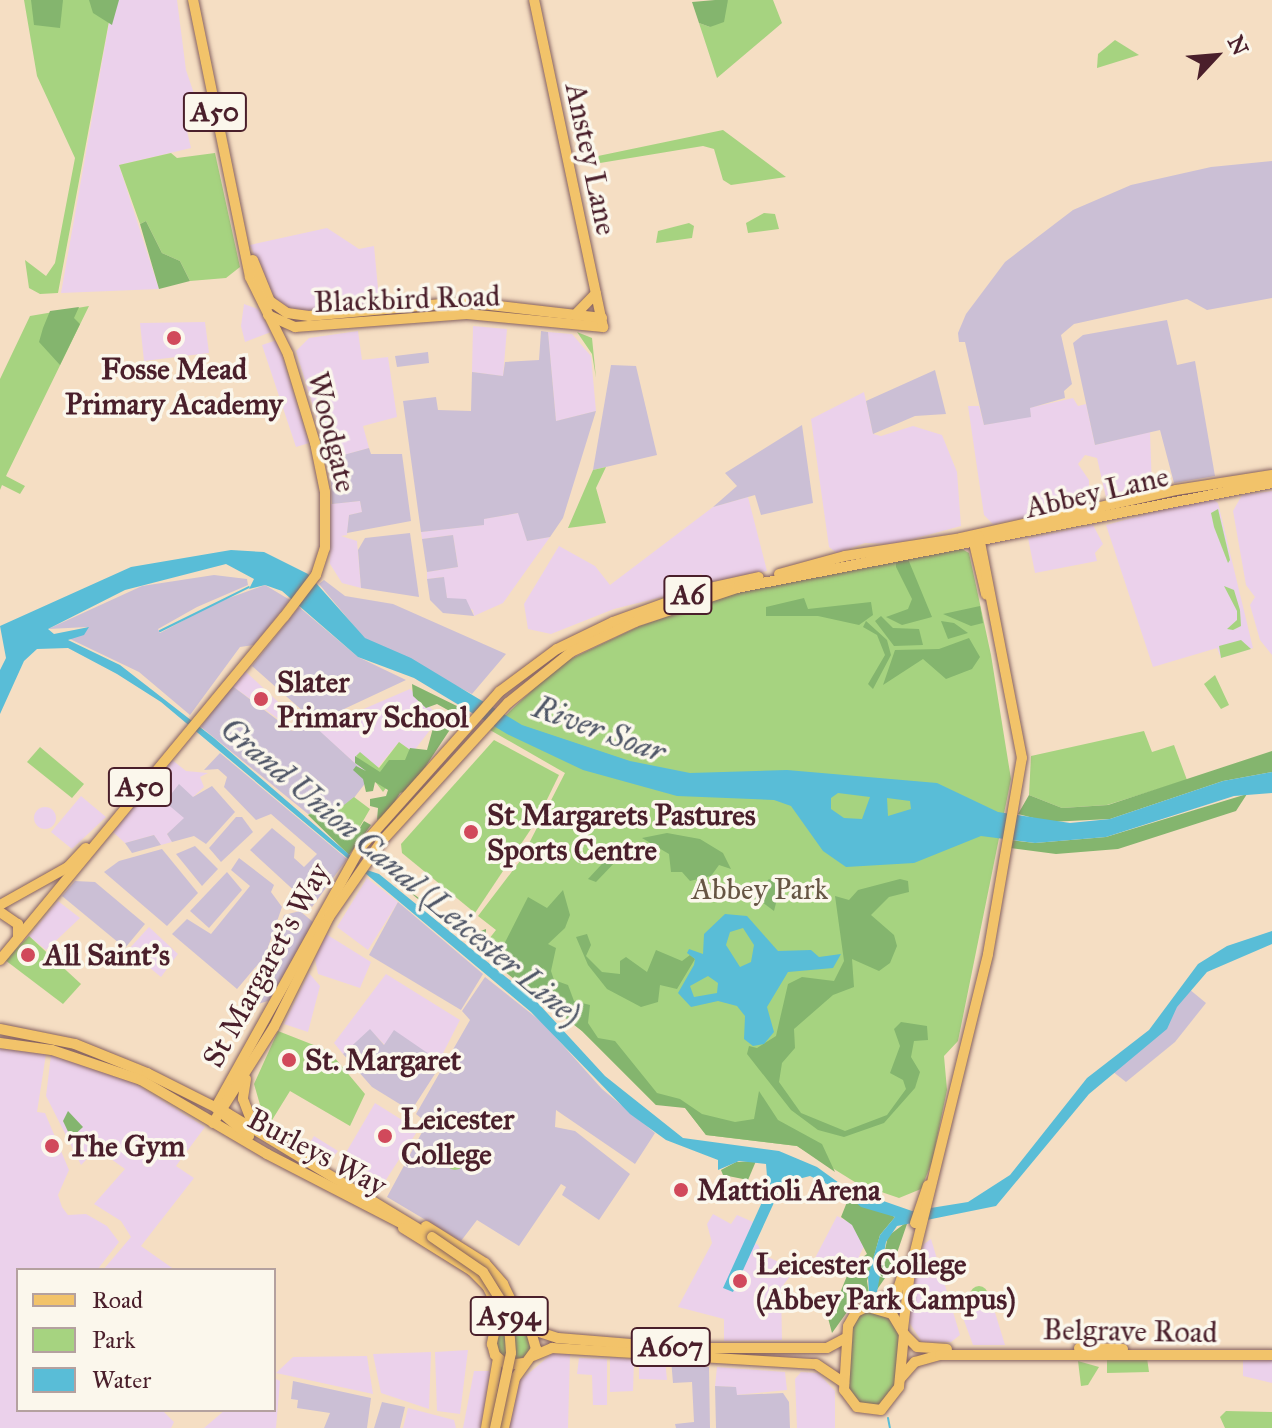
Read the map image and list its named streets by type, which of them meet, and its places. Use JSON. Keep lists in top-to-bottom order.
{
  "streets": {
    "main road": [
      "A50",
      "Anstey Lane",
      "Blackbird Road",
      "Woodgate",
      "Abbey Lane",
      "A6",
      "St Margaret's Way",
      "Burleys Way",
      "A594",
      "Belgrave Road",
      "A607"
    ]
  },
  "crossings": [
    ["A50", "Blackbird Road"],
    ["A50", "Woodgate"],
    ["Anstey Lane", "Blackbird Road"],
    ["Blackbird Road", "Woodgate"],
    ["Abbey Lane", "St Margaret's Way"],
    ["A6", "St Margaret's Way"],
    ["A6", "Burleys Way"],
    ["St Margaret's Way", "Burleys Way"],
    ["St Margaret's Way", "A594"],
    ["Burleys Way", "A594"],
    ["A594", "A607"]
  ],
  "water": ["River Soar", "Grand Union Canal (Leicester Line)"],
  "parks": ["Abbey Park"],
  "places": [
    "Fosse Mead Primary Academy",
    "Slater Primary School",
    "St Margarets Pastures Sports Centre",
    "All Saint's",
    "St. Margaret",
    "Leicester College",
    "The Gym",
    "Mattioli Arena",
    "Leicester College (Abbey Park Campus)"
  ],
  "legend": ["Road", "Park", "Water"],
  "north": "top right"
}
